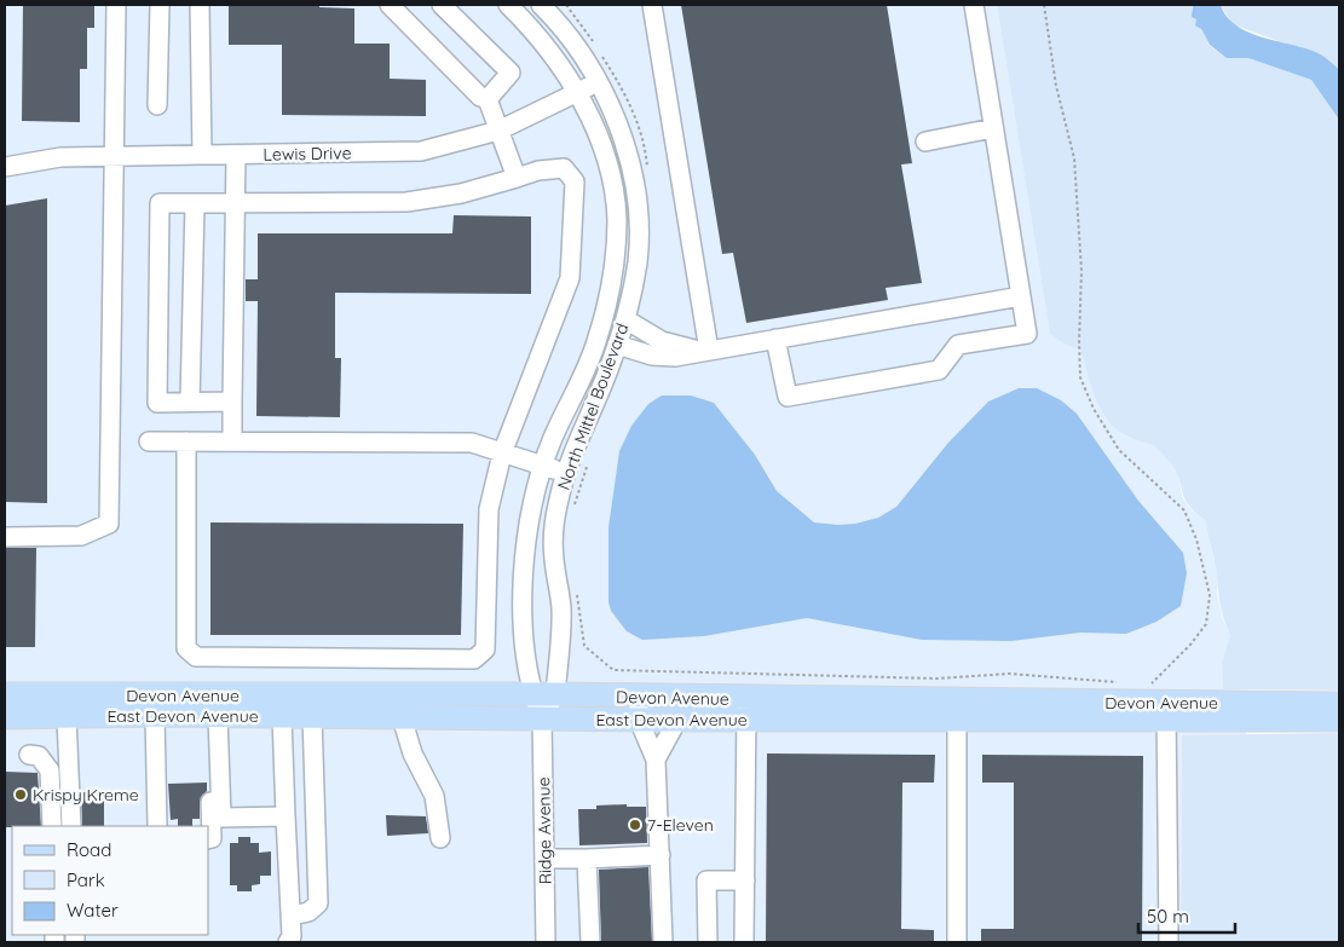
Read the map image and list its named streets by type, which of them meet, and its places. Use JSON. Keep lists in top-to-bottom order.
{
  "streets": {
    "main road": ["Devon Avenue", "East Devon Avenue"],
    "street": ["Lewis Drive", "North Mittel Boulevard", "Ridge Avenue"]
  },
  "crossings": [
    ["Lewis Drive", "North Mittel Boulevard"],
    ["North Mittel Boulevard", "Devon Avenue"],
    ["North Mittel Boulevard", "East Devon Avenue"],
    ["North Mittel Boulevard", "Ridge Avenue"],
    ["Devon Avenue", "East Devon Avenue"],
    ["East Devon Avenue", "Ridge Avenue"]
  ],
  "places": ["Krispy Kreme", "7-Eleven"],
  "legend": ["Road", "Park", "Water"],
  "scale_bar": "50 m"
}
